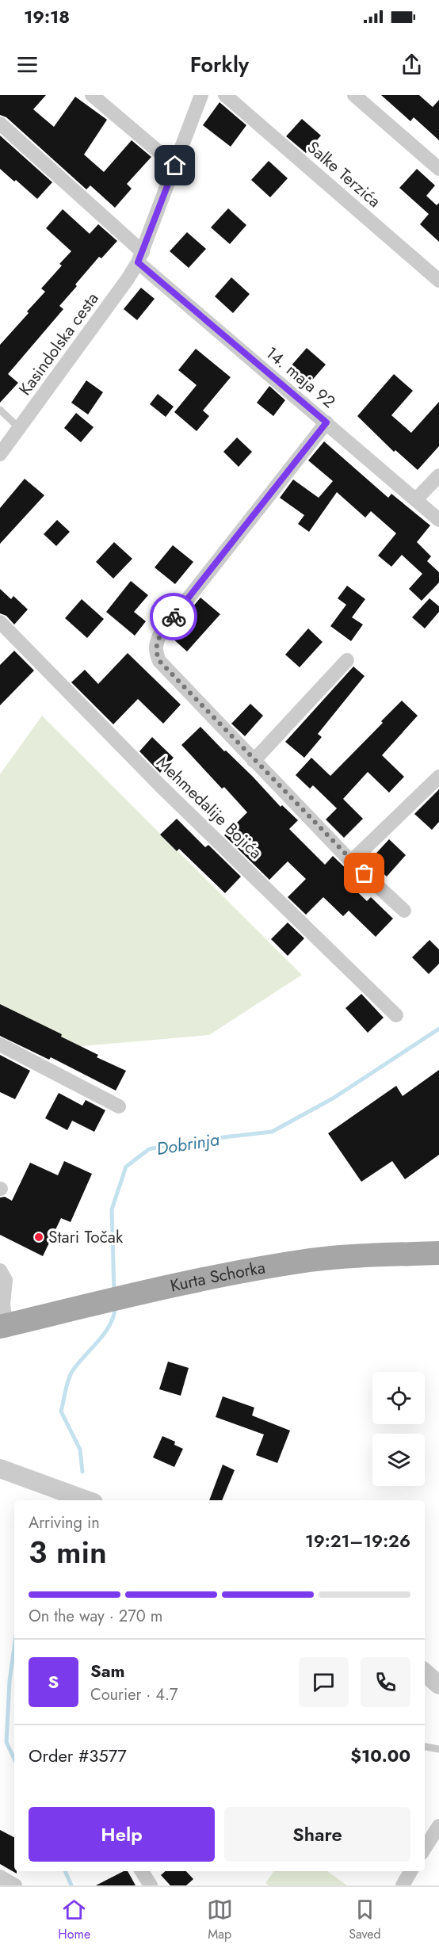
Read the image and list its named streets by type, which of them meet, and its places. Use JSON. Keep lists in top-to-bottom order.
{
  "streets": {
    "main road": ["Kurta Schorka"],
    "street": [
      "Salke Terzića",
      "Kasindolska cesta",
      "14. maja 92",
      "Mehmedalije Bojića"
    ]
  },
  "crossings": [
    ["Kasindolska cesta", "14. maja 92"]
  ],
  "water": ["Dobrinja"],
  "places": ["Stari Točak"],
  "page": {
    "status": "19:18",
    "header": "Forkly",
    "heading": ["3 min", "Arriving in", "19:21–19:26"],
    "panel": [
      "Sam",
      "Courier · 4.7",
      "Order #3577",
      "$10.00"
    ],
    "bar": "On the way · 270 m",
    "round": "S",
    "buttons": ["Help", "Share"],
    "tabs": ["Home", "Map", "Saved"]
  }
}
